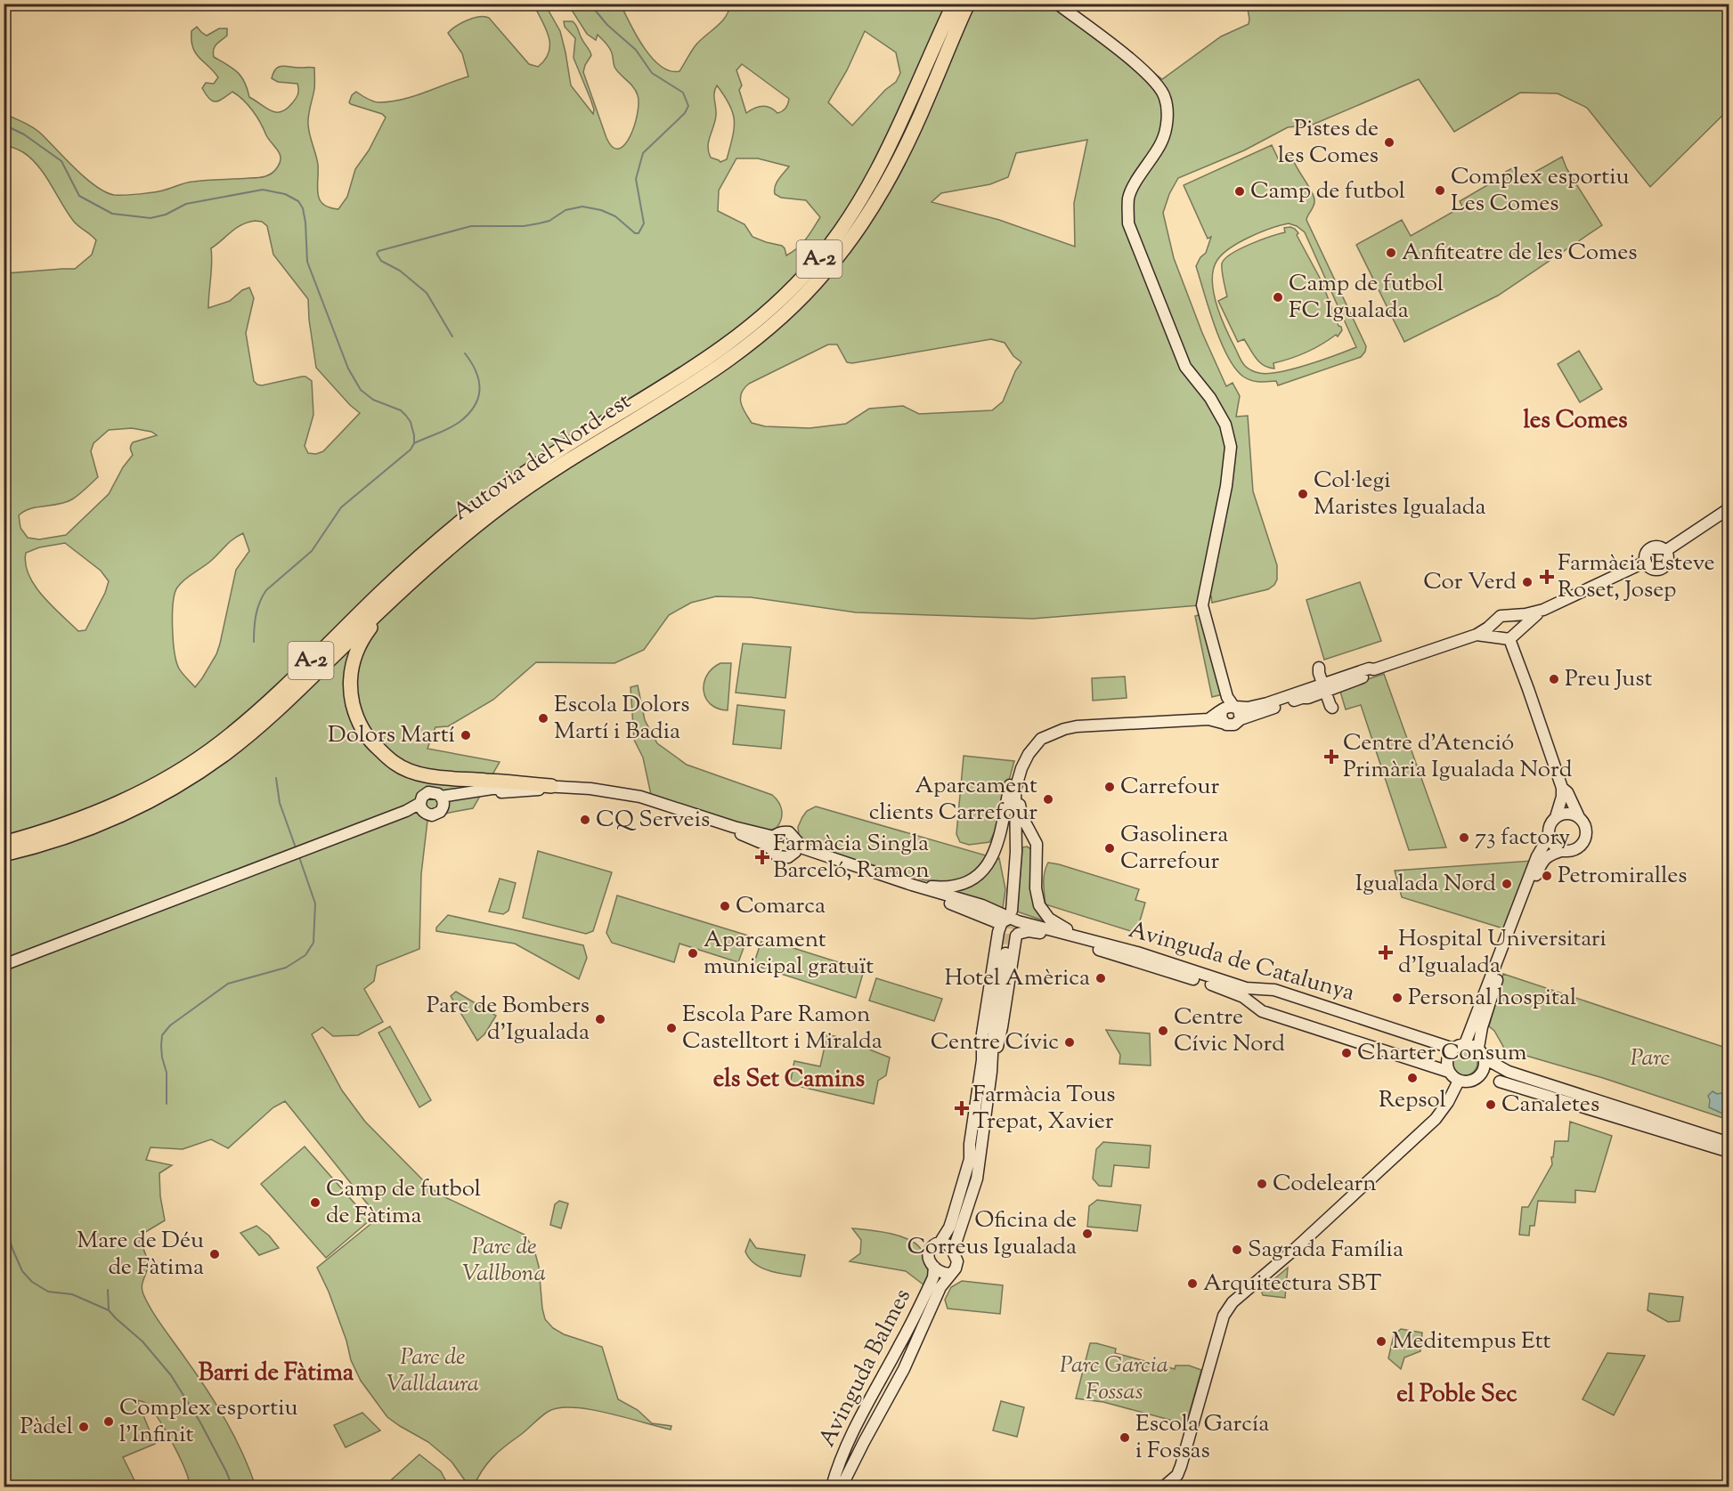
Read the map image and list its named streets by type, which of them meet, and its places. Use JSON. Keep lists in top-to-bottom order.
{
  "streets": {
    "highway": ["A-2", "Autovia del Nord-est"],
    "street": ["Avinguda de Catalunya", "Avinguda Balmes"]
  },
  "districts": [
    "les Comes",
    "els Set Camins",
    "Barri de Fàtima",
    "el Poble Sec"
  ],
  "parks": [
    "Parc",
    "Parc de Vallbona",
    "Parc de Valldaura",
    "Parc Garcia Fossas"
  ],
  "places": {
    "other": [
      "Pistes de les Comes",
      "Complex esportiu Les Comes",
      "Camp de futbol",
      "Anfiteatre de les Comes",
      "Camp de futbol FC Igualada",
      "Col·legi Maristes Igualada",
      "Cor Verd",
      "Preu Just",
      "Escola Dolors Martí i Badia",
      "Dolors Martí",
      "Carrefour",
      "Aparcament clients Carrefour",
      "CQ Serveis",
      "73 factory",
      "Gasolinera Carrefour",
      "Petromiralles",
      "Igualada Nord",
      "Comarca",
      "Aparcament municipal gratuït",
      "Hotel Amèrica",
      "Personal hospital",
      "Parc de Bombers d'Igualada",
      "Escola Pare Ramon Castelltort i Miralda",
      "Centre Cívic Nord",
      "Centre Cívic",
      "Charter Consum",
      "Repsol",
      "Canaletes",
      "Codelearn",
      "Camp de futbol de Fàtima",
      "Oficina de Correus Igualada",
      "Sagrada Família",
      "Mare de Déu de Fàtima",
      "Arquitectura SBT",
      "Meditempus Ett",
      "Complex esportiu l'Infinit",
      "Pàdel",
      "Escola García i Fossas"
    ],
    "health": [
      "Farmàcia Esteve Roset, Josep",
      "Centre d'Atenció Primària Igualada Nord",
      "Farmàcia Singla Barceló, Ramon",
      "Hospital Universitari d'Igualada",
      "Farmàcia Tous Trepat, Xavier"
    ]
  }
}
